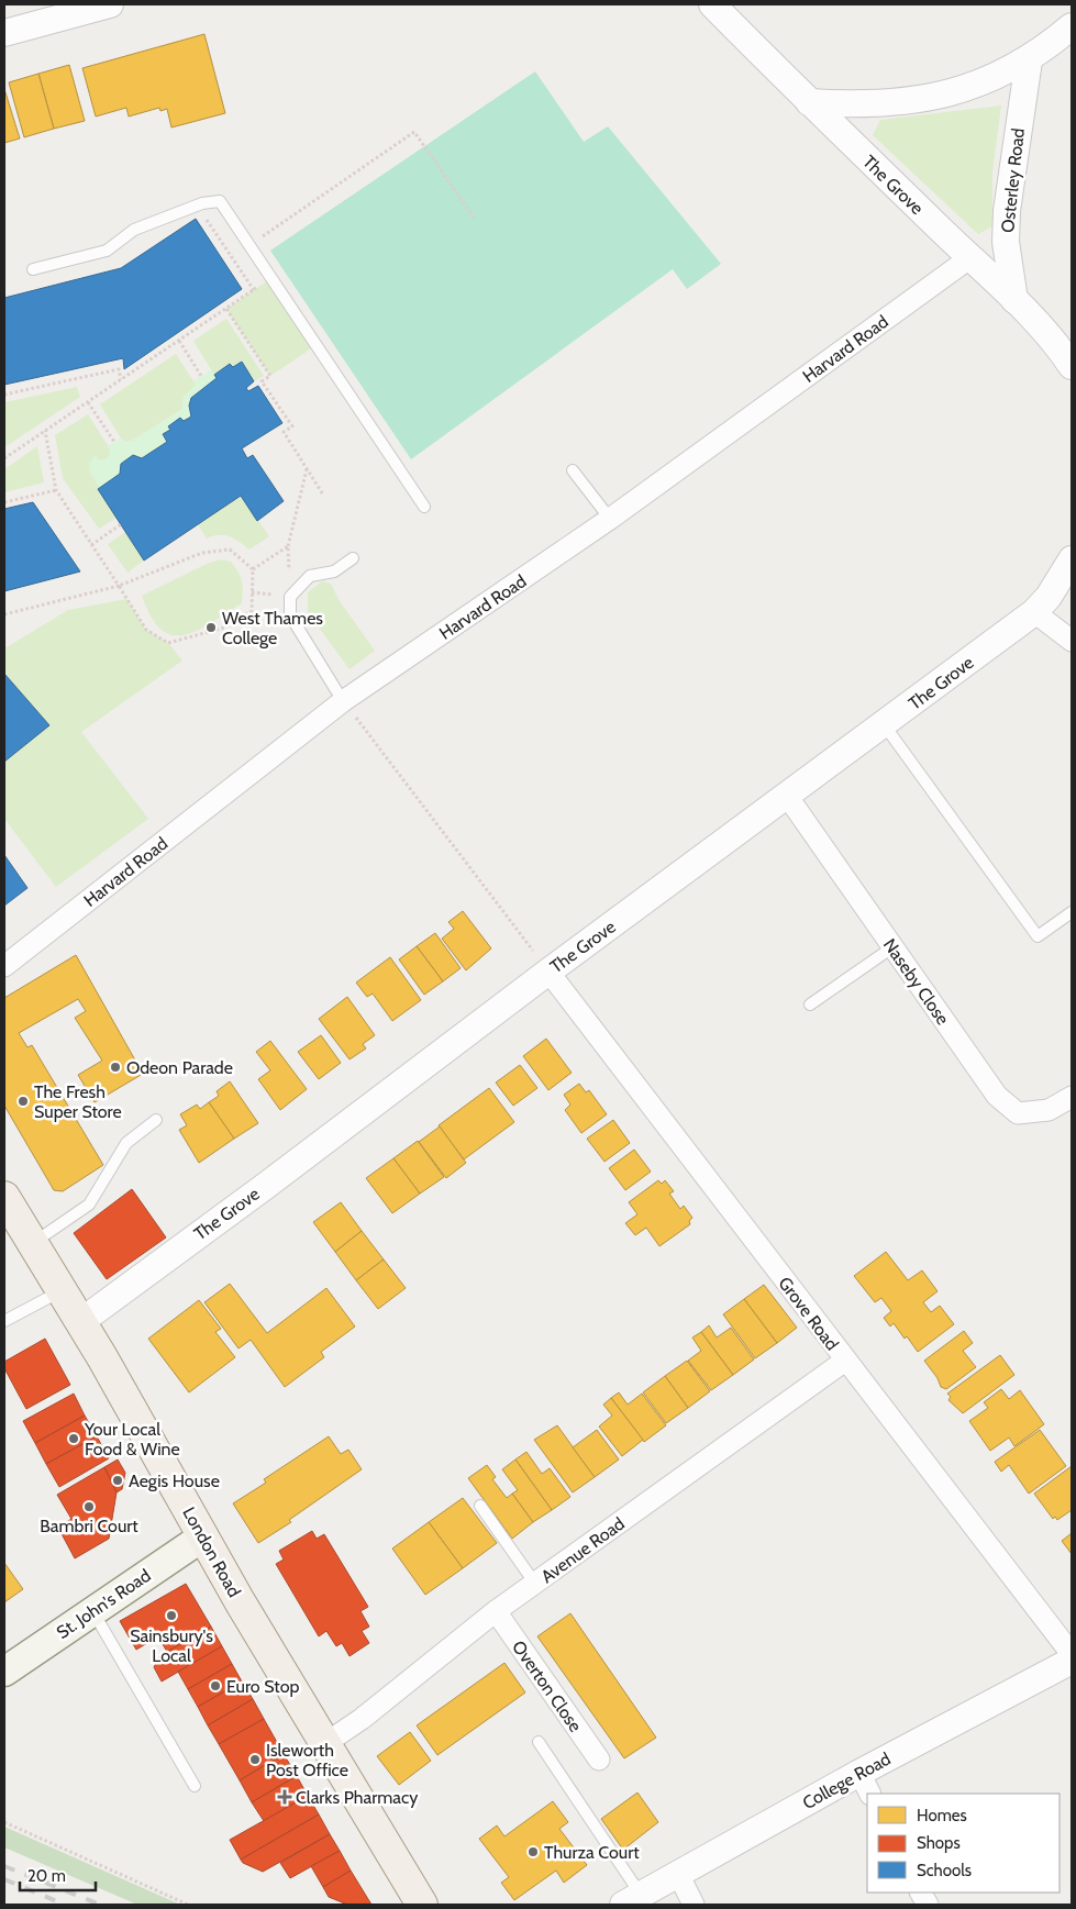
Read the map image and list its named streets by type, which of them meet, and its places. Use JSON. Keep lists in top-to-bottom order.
{
  "streets": {
    "main road": ["London Road", "St. John's Road"],
    "street": [
      "Osterley Road",
      "The Grove",
      "Harvard Road",
      "Naseby Close",
      "Grove Road",
      "Avenue Road",
      "Overton Close",
      "College Road"
    ]
  },
  "crossings": [
    ["Osterley Road", "The Grove"],
    ["The Grove", "Harvard Road"],
    ["The Grove", "Naseby Close"],
    ["The Grove", "Grove Road"],
    ["The Grove", "London Road"],
    ["Grove Road", "Avenue Road"],
    ["Avenue Road", "London Road"],
    ["Avenue Road", "Overton Close"],
    ["London Road", "St. John's Road"]
  ],
  "places": {
    "other": [
      "West Thames College",
      "Odeon Parade",
      "The Fresh Super Store",
      "Your Local Food & Wine",
      "Aegis House",
      "Bambri Court",
      "Sainsbury's Local",
      "Euro Stop",
      "Isleworth Post Office",
      "Thurza Court"
    ],
    "health": ["Clarks Pharmacy"]
  },
  "legend": ["Homes", "Shops", "Schools"],
  "scale_bar": "20 m"
}
